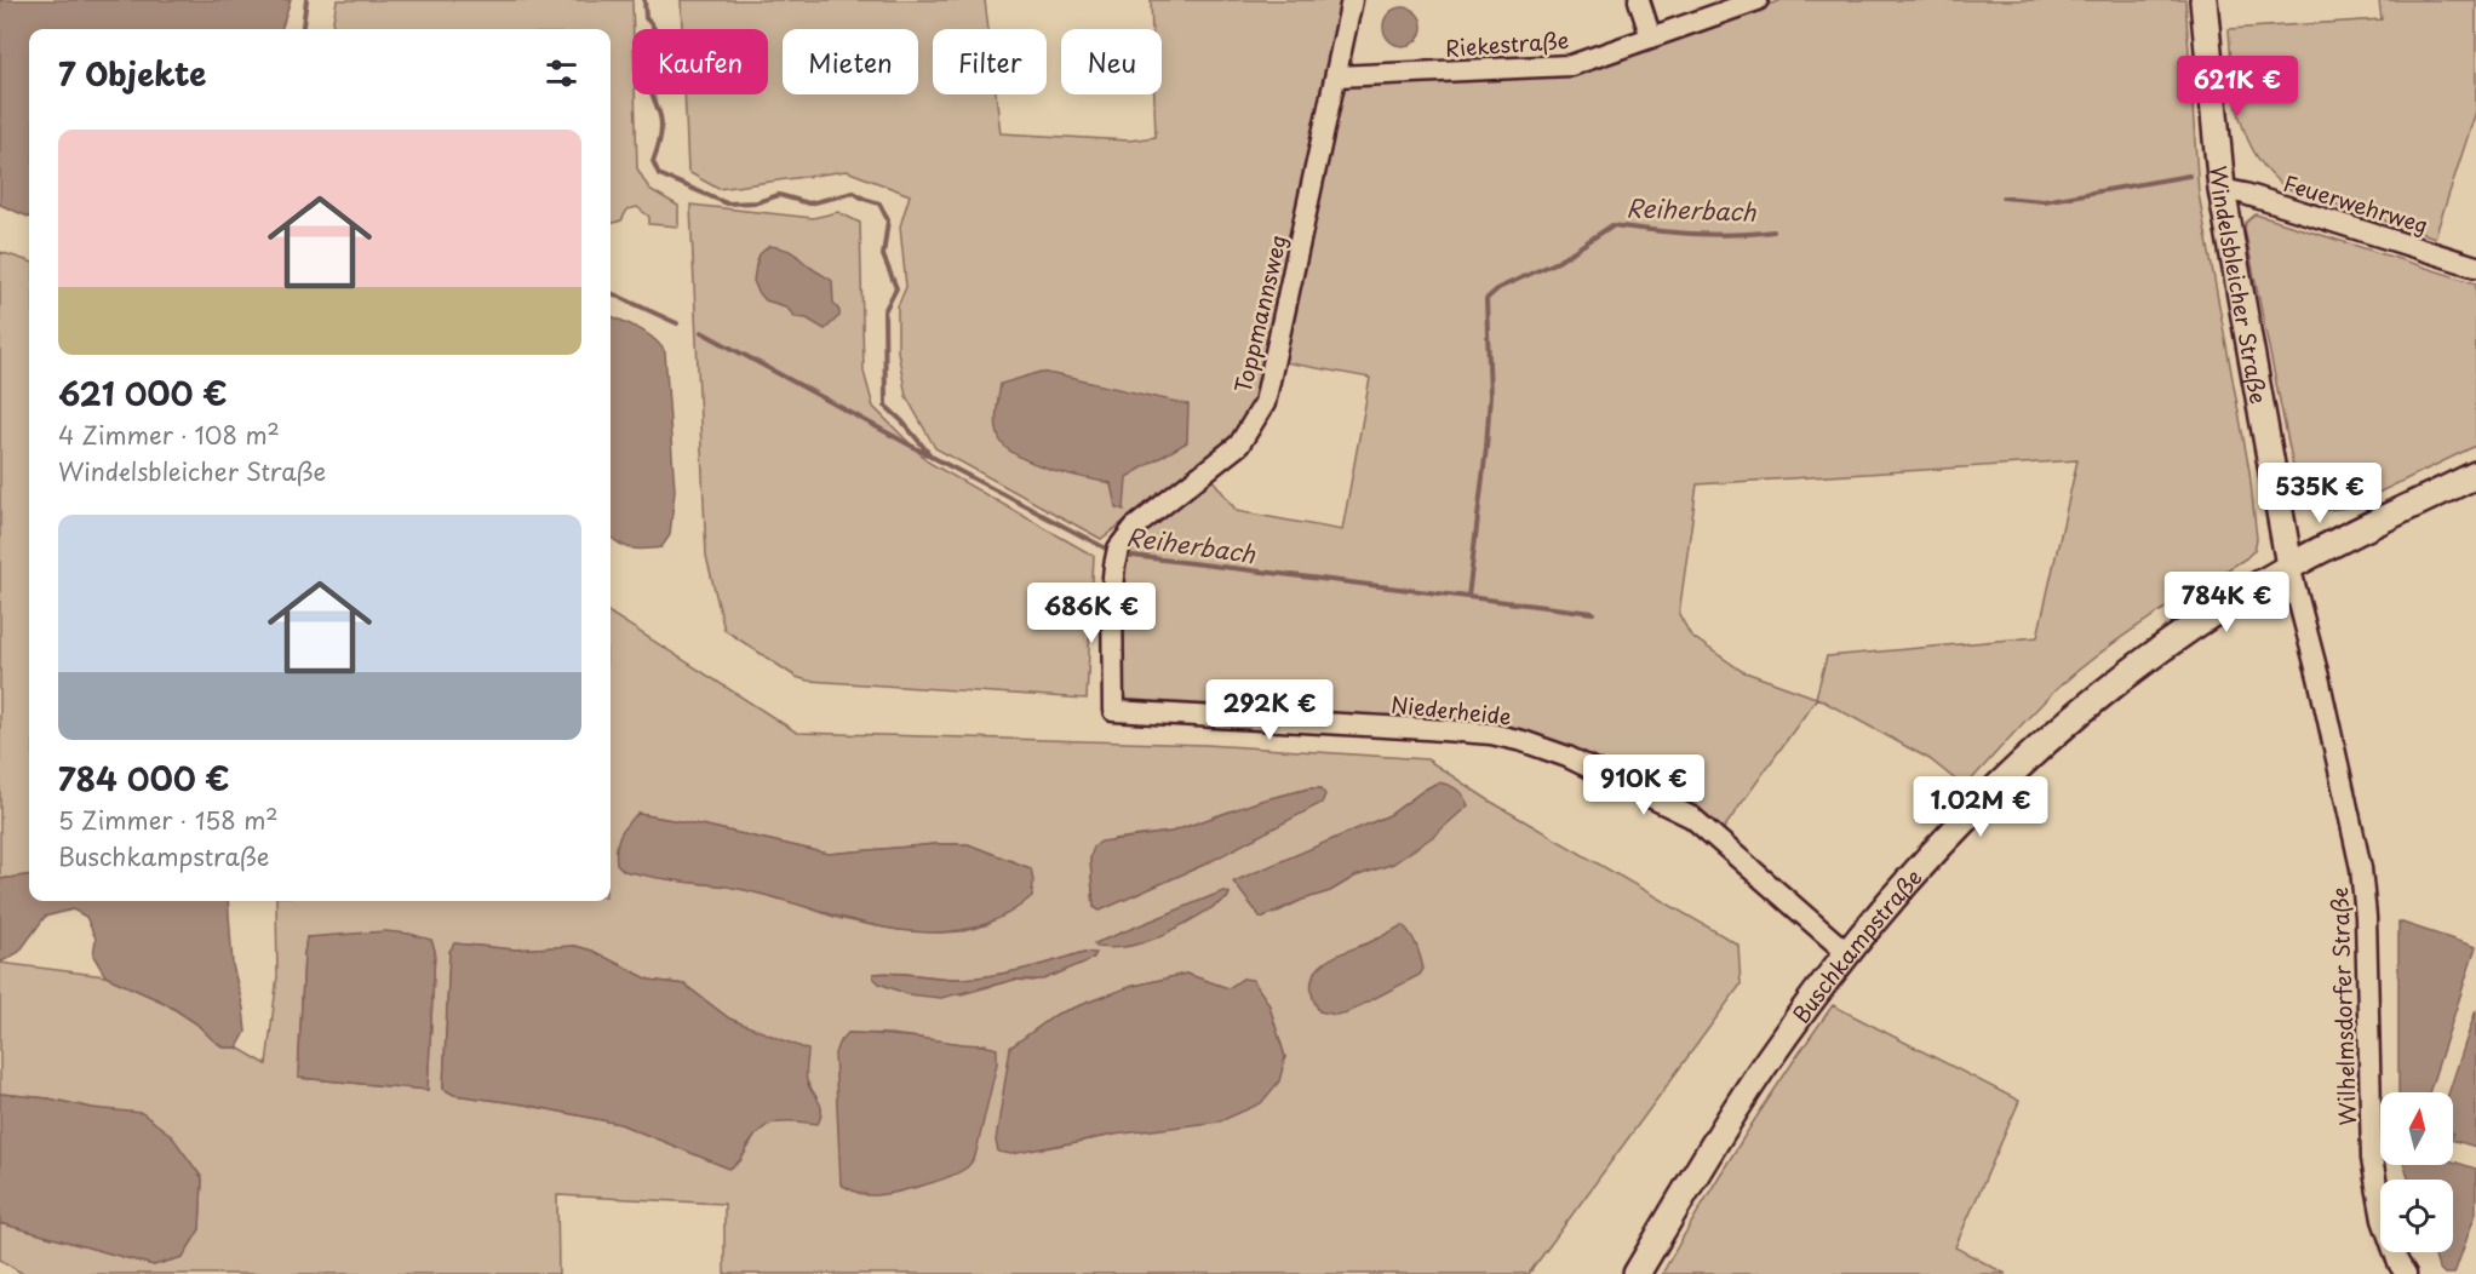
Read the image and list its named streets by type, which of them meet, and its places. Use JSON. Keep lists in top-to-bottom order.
{
  "streets": {
    "main road": ["Windelsbleicher Straße", "Buschkampstraße"],
    "street": [
      "Riekestraße",
      "Feuerwehrweg",
      "Toppmannsweg",
      "Niederheide",
      "Wilhelmsdorfer Straße"
    ]
  },
  "crossings": [
    ["Riekestraße", "Toppmannsweg"],
    ["Feuerwehrweg", "Windelsbleicher Straße"],
    ["Windelsbleicher Straße", "Buschkampstraße"],
    ["Windelsbleicher Straße", "Wilhelmsdorfer Straße"],
    ["Toppmannsweg", "Niederheide"],
    ["Niederheide", "Buschkampstraße"],
    ["Buschkampstraße", "Wilhelmsdorfer Straße"]
  ],
  "water": ["Reiherbach"],
  "north": "top",
  "page": {
    "chip": [
      "Kaufen",
      "Mieten",
      "Filter",
      "Neu"
    ],
    "heading": "7 Objekte",
    "price": [
      "621K €",
      "535K €",
      "784K €",
      "686K €",
      "292K €",
      "910K €",
      "1.02M €"
    ],
    "list": [
      {
        "name": "621 000 €",
        "note": "4 Zimmer · 108 m² · Windelsbleicher Straße"
      },
      {
        "name": "784 000 €",
        "note": "5 Zimmer · 158 m² · Buschkampstraße"
      }
    ]
  }
}
